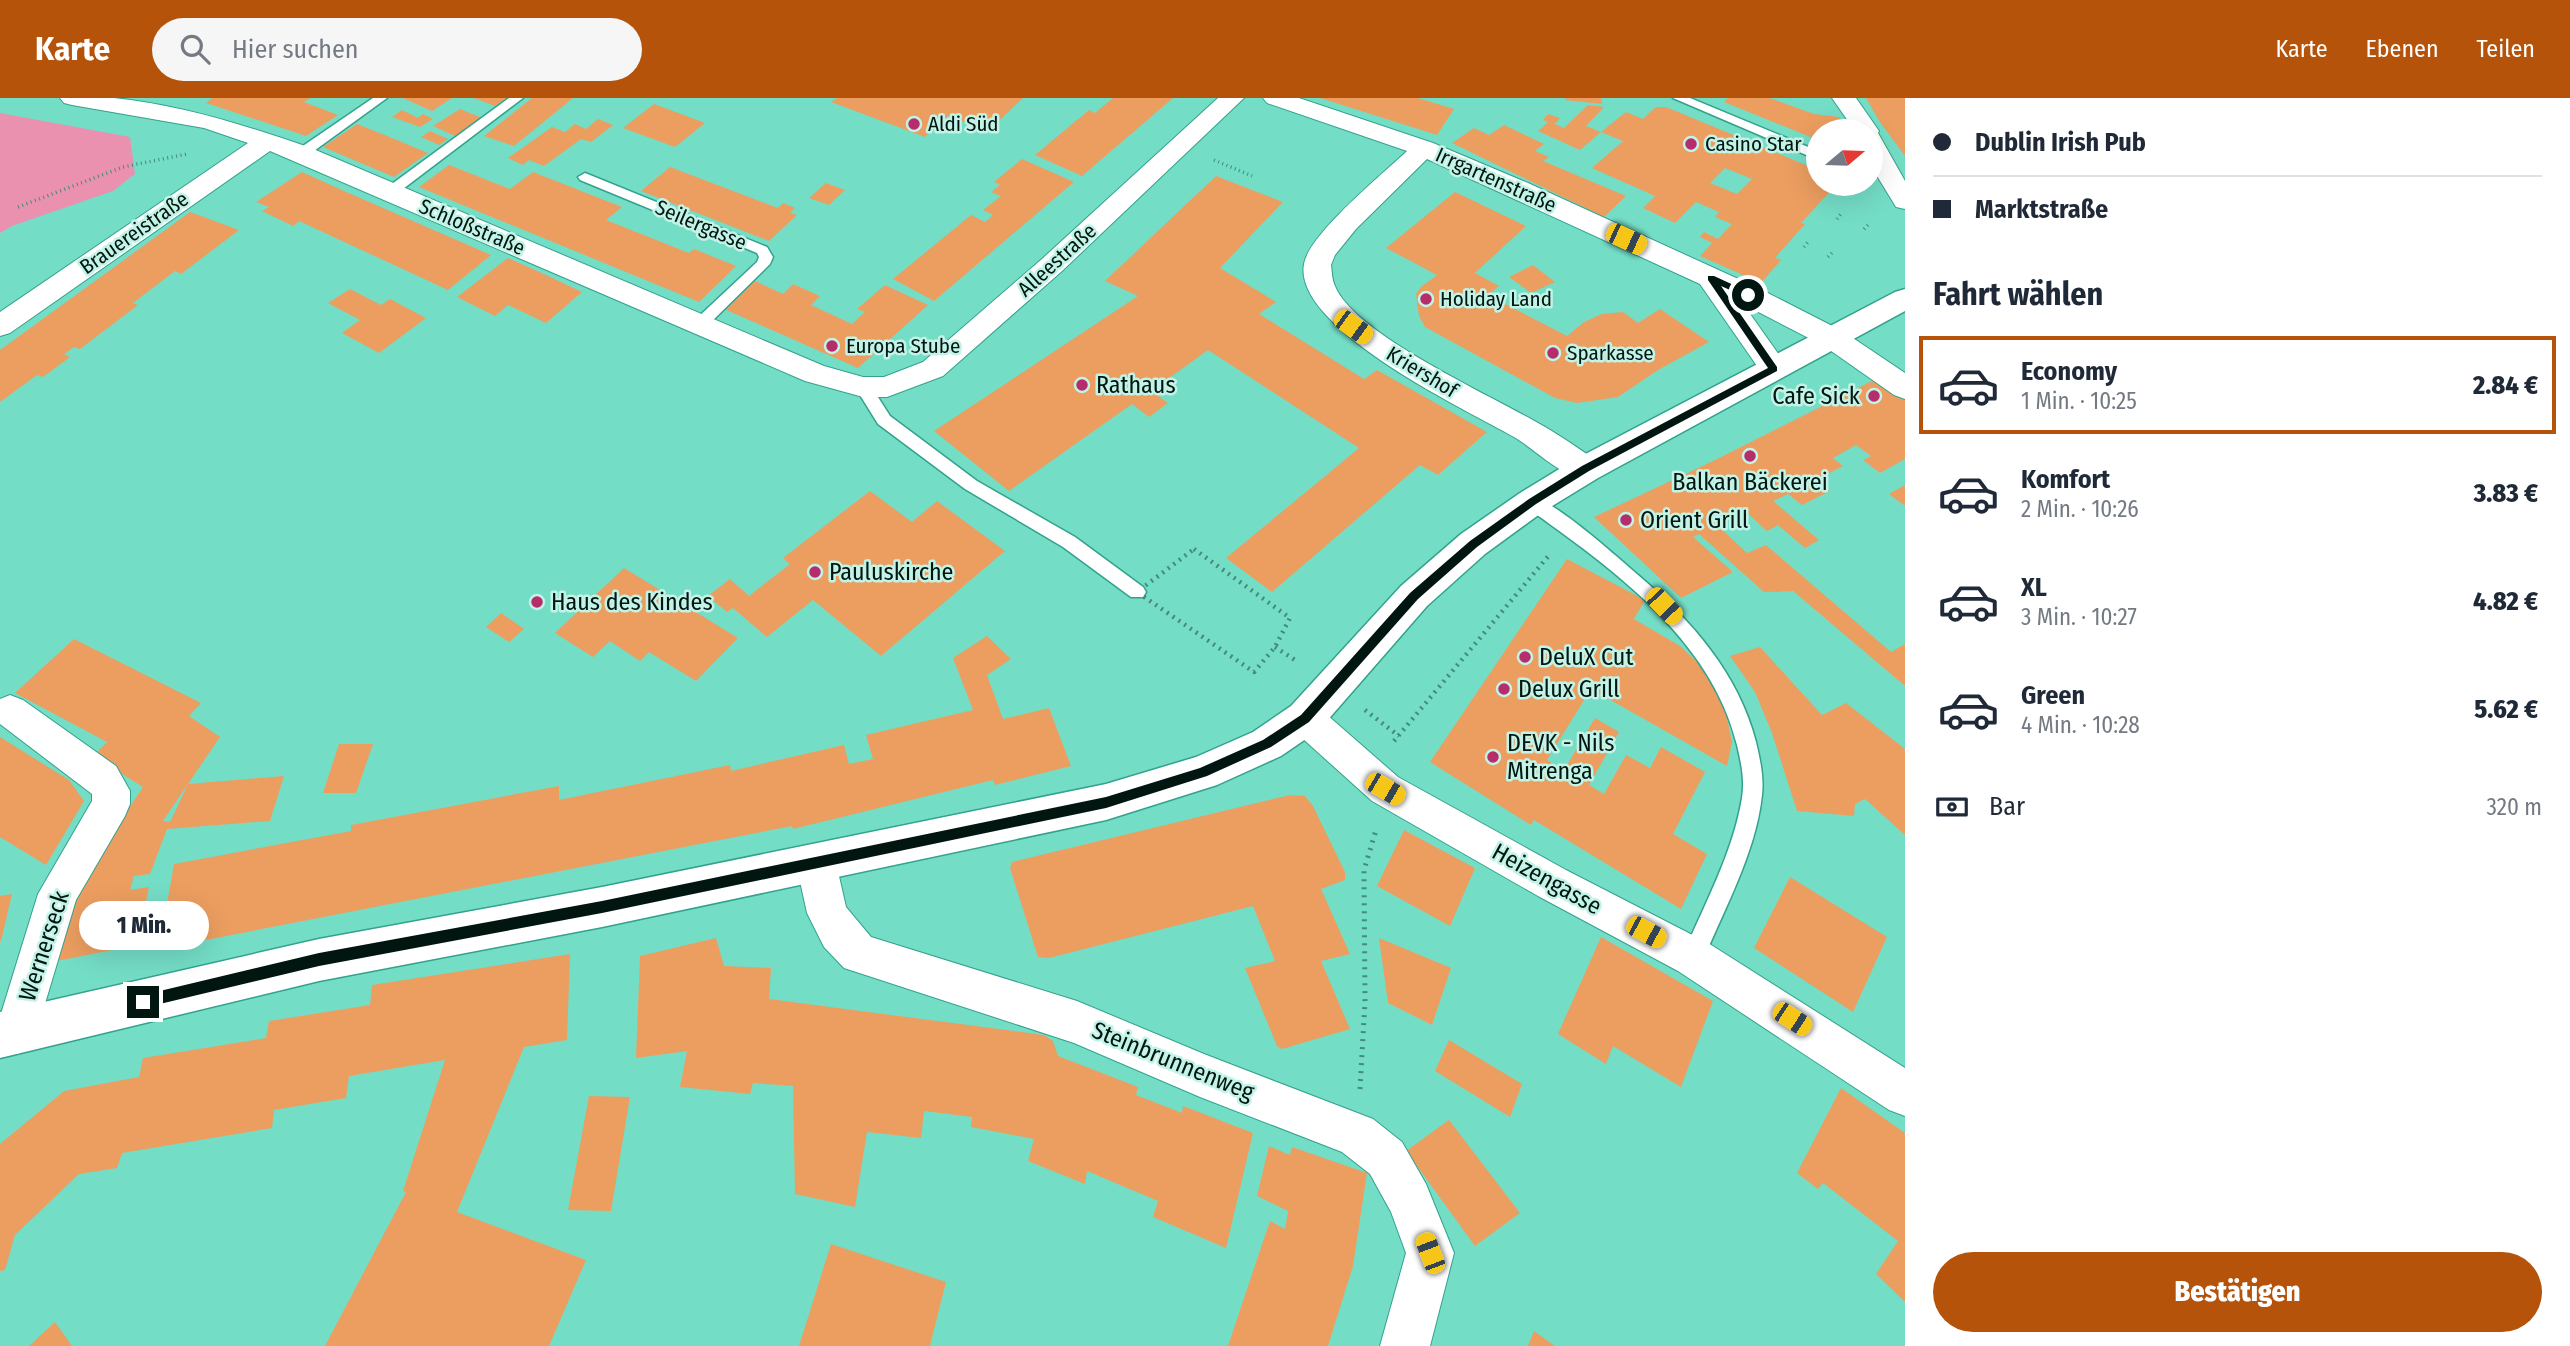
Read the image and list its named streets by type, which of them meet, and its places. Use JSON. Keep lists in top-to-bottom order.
{
  "streets": {
    "street": [
      "Irrgartenstraße",
      "Schloßstraße",
      "Brauereistraße",
      "Alleestraße",
      "Kriershof",
      "Heizengasse",
      "Wernerseck",
      "Steinbrunnenweg"
    ],
    "lane": ["Seilergasse"]
  },
  "crossings": [
    ["Irrgartenstraße", "Kriershof"],
    ["Seilergasse", "Schloßstraße"],
    ["Schloßstraße", "Brauereistraße"],
    ["Schloßstraße", "Alleestraße"]
  ],
  "places": [
    "Aldi Süd",
    "Casino Star",
    "Holiday Land",
    "Europa Stube",
    "Sparkasse",
    "Rathaus",
    "Cafe Sick",
    "Balkan Bäckerei",
    "Orient Grill",
    "Pauluskirche",
    "Haus des Kindes",
    "DeluX Cut",
    "Delux Grill",
    "DEVK - Nils Mitrenga"
  ],
  "north": "right",
  "page": {
    "header": "Karte",
    "search": "Hier suchen",
    "nav": ["Karte", "Ebenen", "Teilen"],
    "banner": ["Dublin Irish Pub", "Marktstraße"],
    "heading": "Fahrt wählen",
    "list": [
      {
        "name": "Economy",
        "note": "1 Min. · 10:25",
        "value": "2.84 €"
      },
      {
        "name": "Komfort",
        "note": "2 Min. · 10:26",
        "value": "3.83 €"
      },
      {
        "name": "XL",
        "note": "3 Min. · 10:27",
        "value": "4.82 €"
      },
      {
        "name": "Green",
        "note": "4 Min. · 10:28",
        "value": "5.62 €"
      }
    ],
    "pay": ["Bar", "320 m"],
    "bubble": "1 Min.",
    "buttons": "Bestätigen"
  }
}
